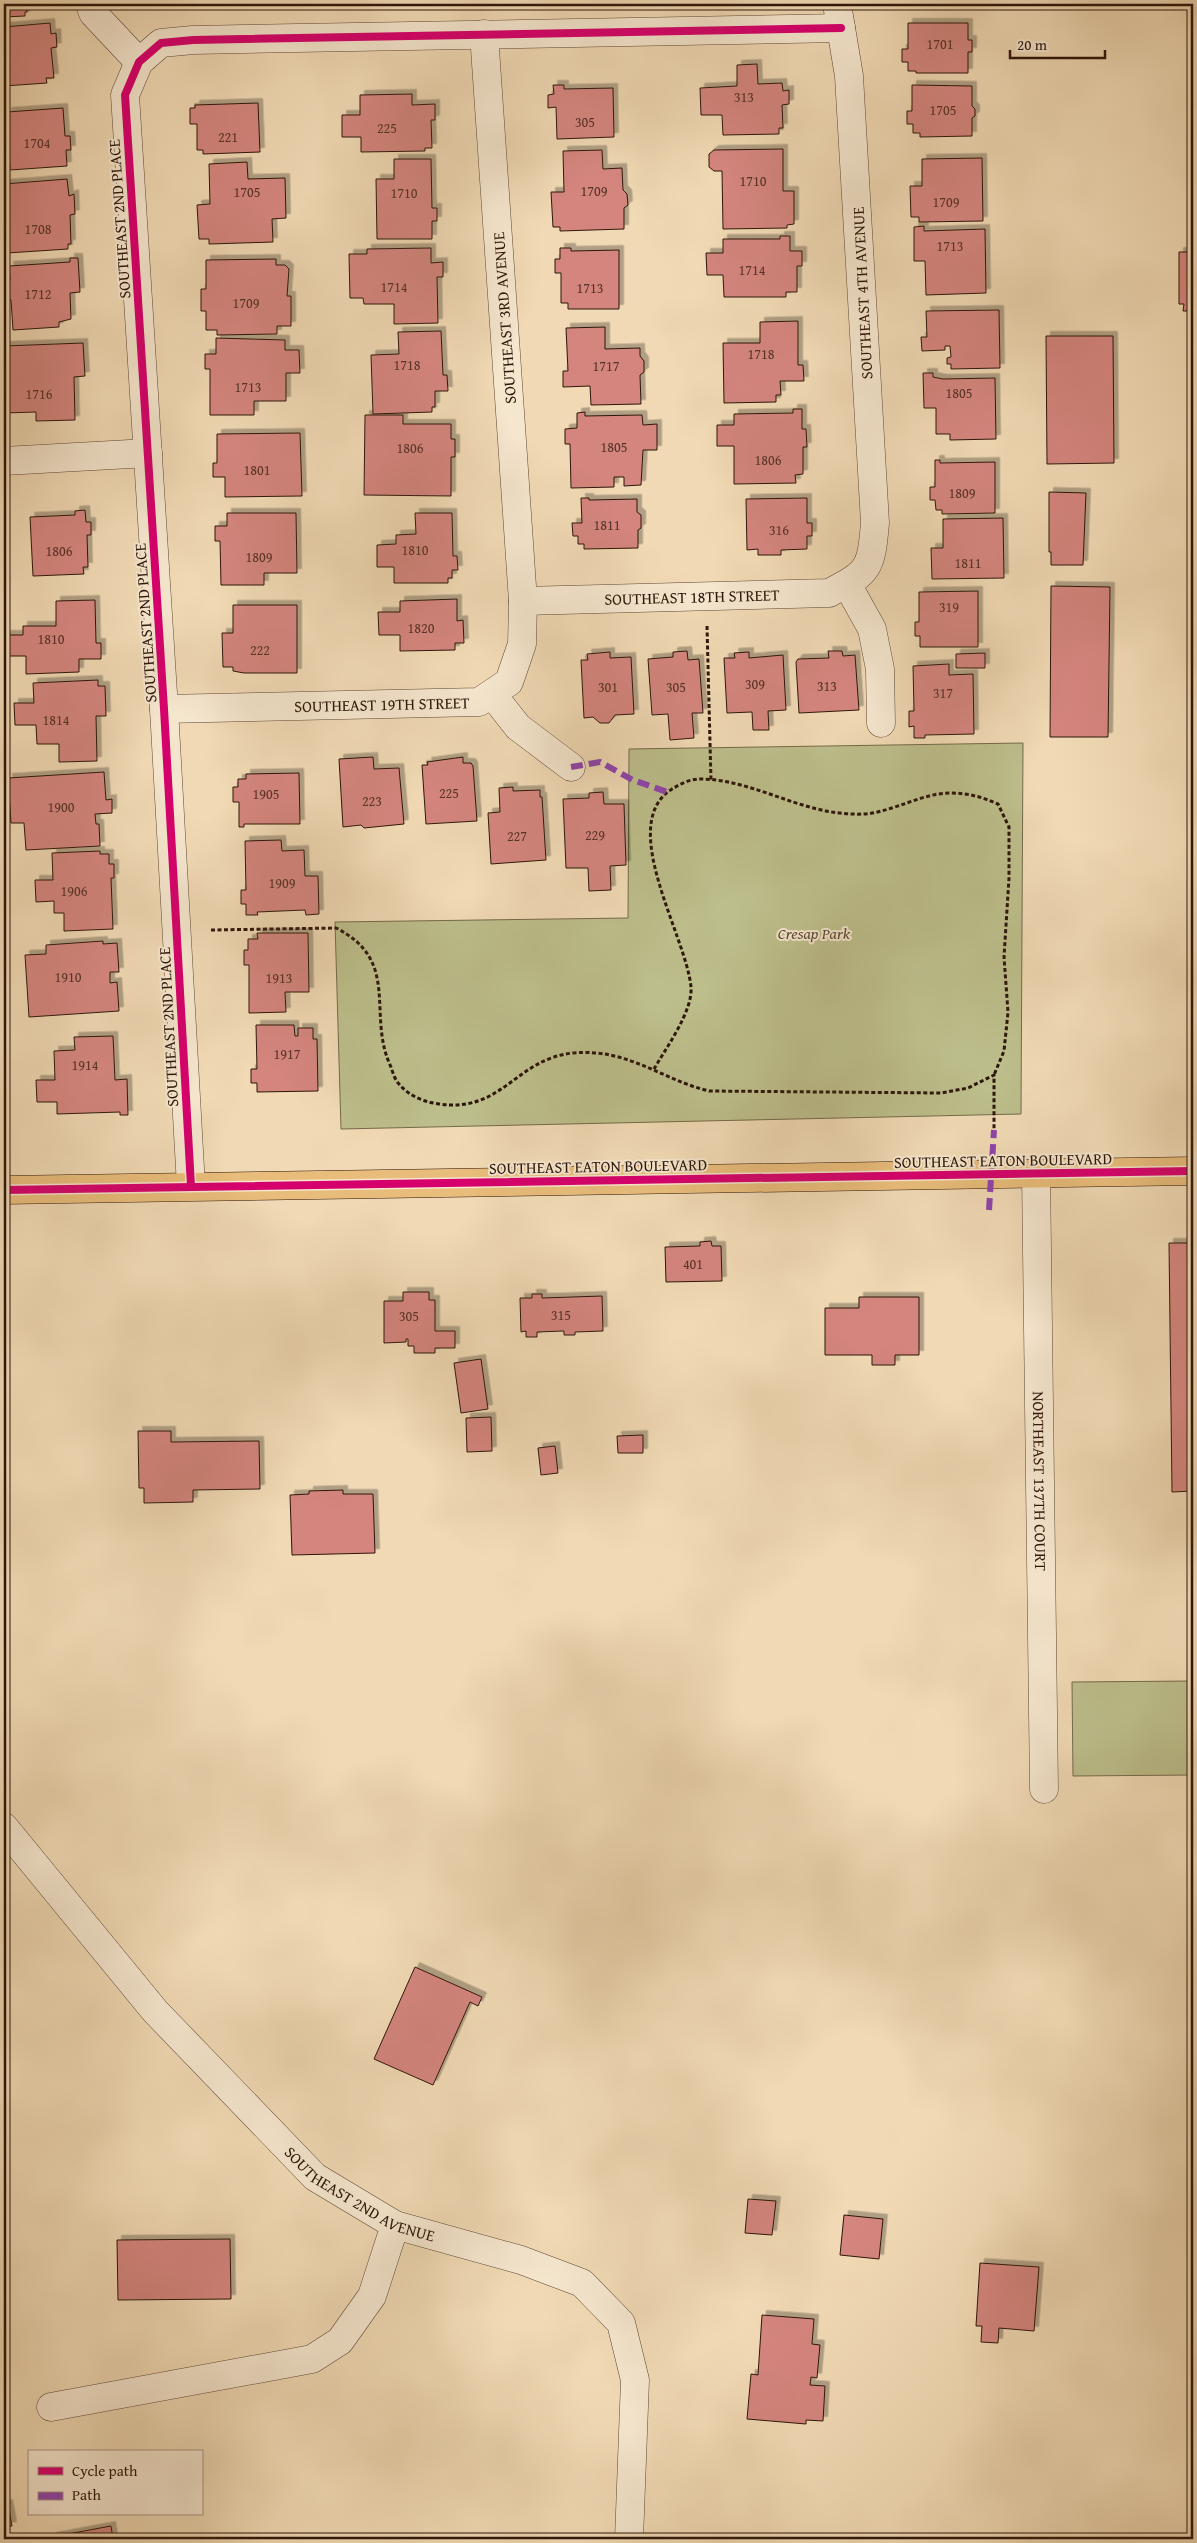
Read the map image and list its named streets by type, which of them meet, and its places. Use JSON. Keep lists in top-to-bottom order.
{
  "streets": {
    "main road": ["SOUTHEAST EATON BOULEVARD"],
    "street": [
      "SOUTHEAST 2ND PLACE",
      "SOUTHEAST 4TH AVENUE",
      "SOUTHEAST 3RD AVENUE",
      "SOUTHEAST 18TH STREET",
      "SOUTHEAST 19TH STREET",
      "NORTHEAST 137TH COURT",
      "SOUTHEAST 2ND AVENUE"
    ]
  },
  "crossings": [
    ["SOUTHEAST 2ND PLACE", "SOUTHEAST 19TH STREET"],
    ["SOUTHEAST 2ND PLACE", "SOUTHEAST EATON BOULEVARD"],
    ["SOUTHEAST 4TH AVENUE", "SOUTHEAST 18TH STREET"],
    ["SOUTHEAST 3RD AVENUE", "SOUTHEAST 18TH STREET"],
    ["SOUTHEAST 3RD AVENUE", "SOUTHEAST 19TH STREET"],
    ["SOUTHEAST 18TH STREET", "SOUTHEAST 19TH STREET"],
    ["SOUTHEAST EATON BOULEVARD", "NORTHEAST 137TH COURT"]
  ],
  "parks": ["Cresap Park"],
  "house_numbers": [
    "1701",
    "313",
    "1705",
    "305",
    "225",
    "221",
    "1704",
    "1710",
    "1709",
    "1705",
    "1710",
    "1709",
    "1708",
    "1713",
    "1714",
    "1714",
    "1713",
    "1712",
    "1709",
    "1718",
    "1718",
    "1717",
    "1713",
    "1805",
    "1716",
    "1805",
    "1806",
    "1806",
    "1801",
    "1809",
    "1811",
    "316",
    "1810",
    "1806",
    "1809",
    "1811",
    "319",
    "1820",
    "1810",
    "222",
    "309",
    "313",
    "301",
    "305",
    "317",
    "1814",
    "225",
    "1905",
    "223",
    "1900",
    "229",
    "227",
    "1909",
    "1906",
    "1910",
    "1913",
    "1917",
    "1914",
    "401",
    "315",
    "305"
  ],
  "legend": ["Cycle path", "Path"],
  "scale_bar": "20 m"
}
